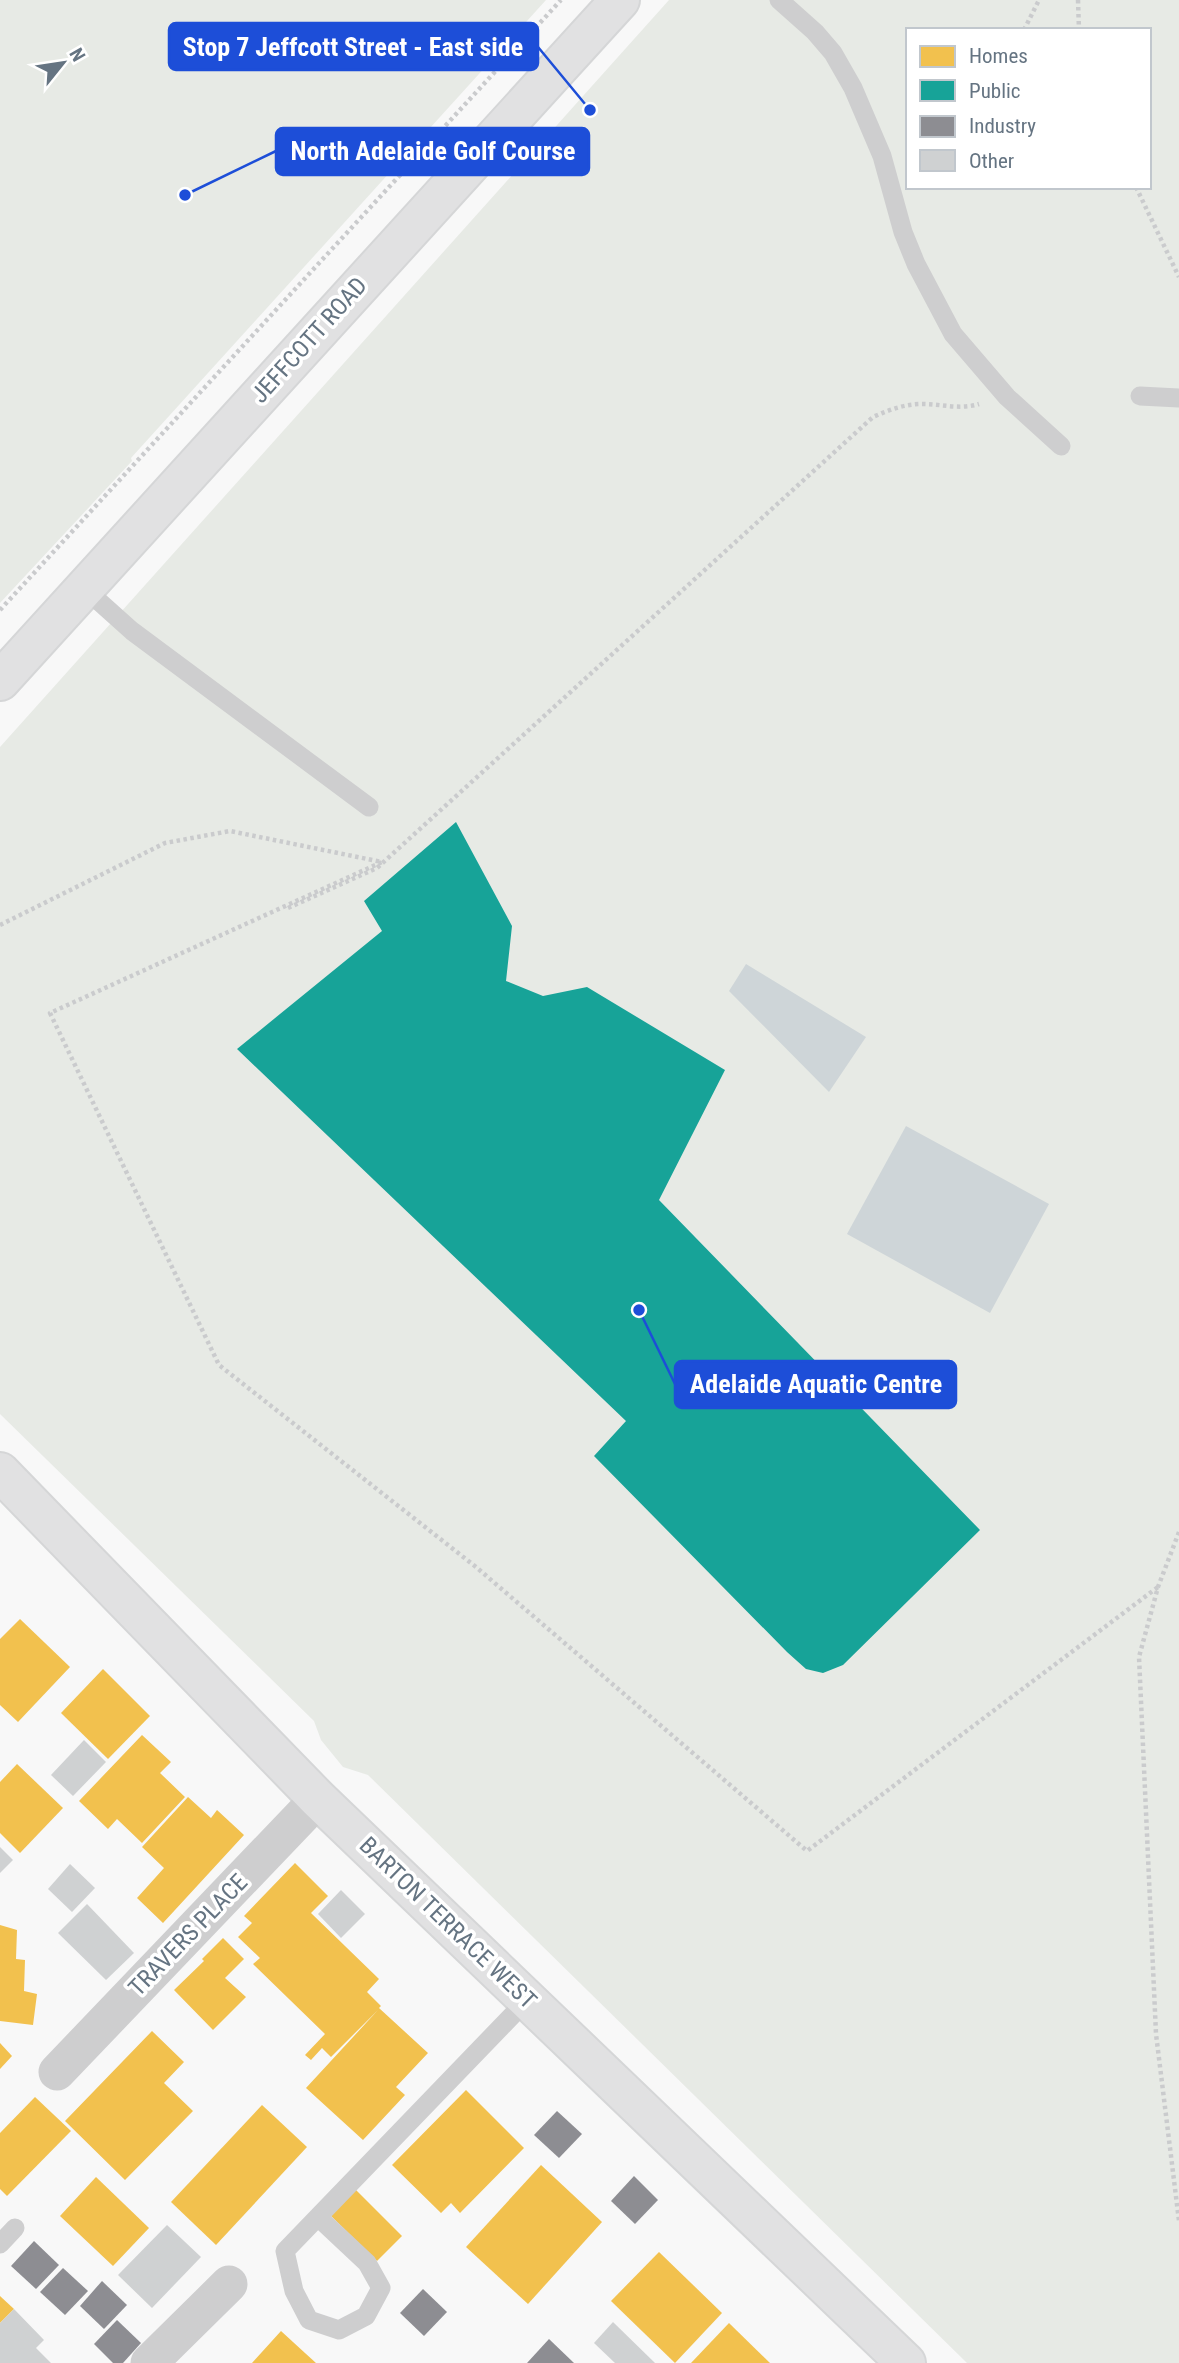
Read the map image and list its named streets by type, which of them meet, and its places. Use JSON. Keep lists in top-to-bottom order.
{
  "streets": {
    "street": ["JEFFCOTT ROAD", "BARTON TERRACE WEST", "TRAVERS PLACE"]
  },
  "crossings": [
    ["BARTON TERRACE WEST", "TRAVERS PLACE"]
  ],
  "places": ["Stop 7 Jeffcott Street - East side", "North Adelaide Golf Course", "Adelaide Aquatic Centre"],
  "legend": [
    "Homes",
    "Public",
    "Industry",
    "Other"
  ],
  "north": "top right"
}
